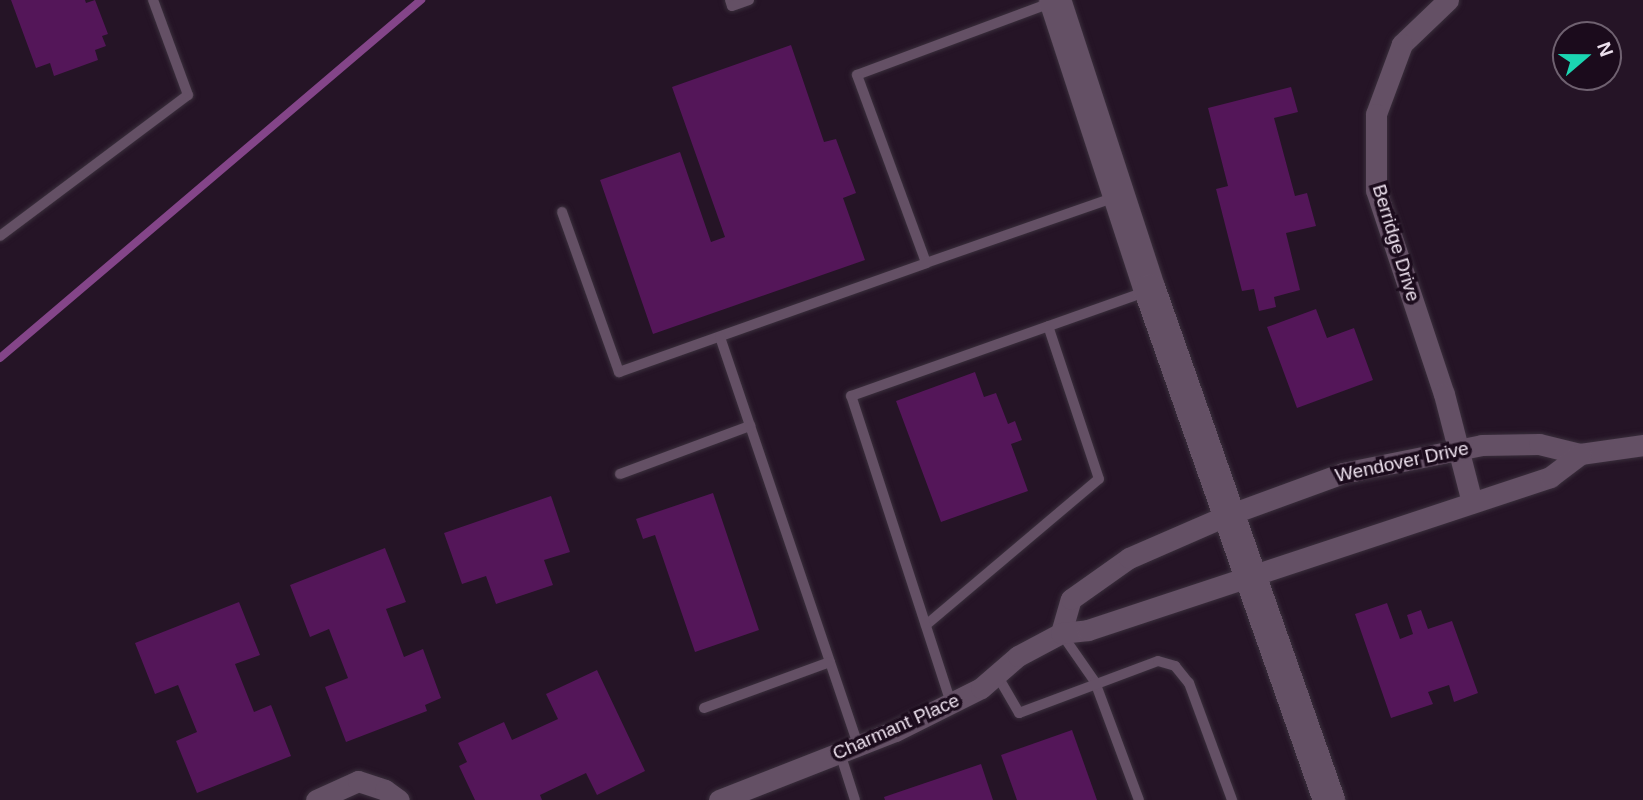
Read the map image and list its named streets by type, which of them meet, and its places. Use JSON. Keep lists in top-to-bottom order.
{
  "streets": {
    "street": ["Berridge Drive", "Wendover Drive", "Charmant Place"]
  },
  "crossings": [
    ["Berridge Drive", "Wendover Drive"],
    ["Wendover Drive", "Charmant Place"]
  ],
  "north": "right"
}
